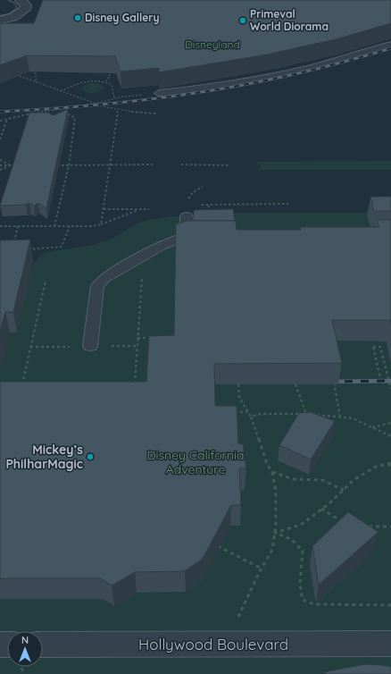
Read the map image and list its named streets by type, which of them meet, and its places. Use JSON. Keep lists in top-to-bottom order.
{
  "streets": {
    "street": ["Hollywood Boulevard"]
  },
  "parks": ["Disneyland", "Disney California Adventure"],
  "places": ["Disney Gallery", "Primeval World Diorama", "Mickey’s PhilharMagic"],
  "north": "top"
}
